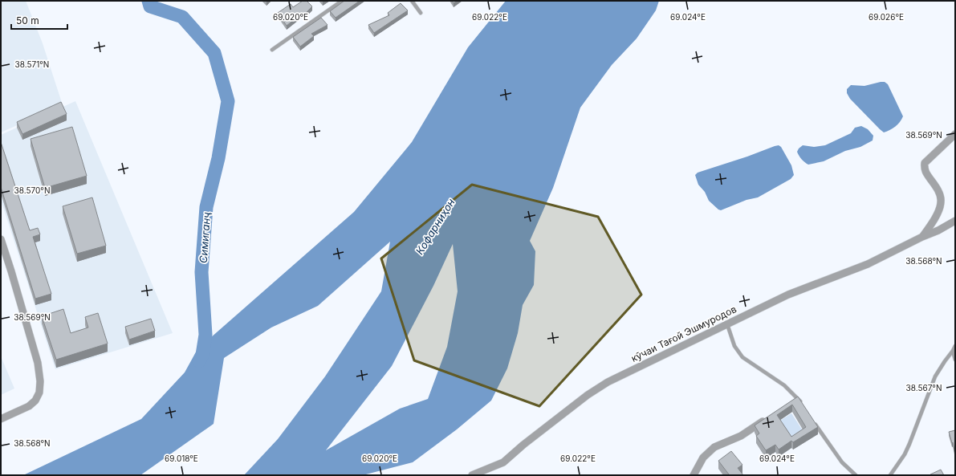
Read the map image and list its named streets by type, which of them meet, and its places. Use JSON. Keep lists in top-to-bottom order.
{
  "streets": {
    "street": ["кӯчаи Тағой Эшмуродов"]
  },
  "water": ["Кофарниҳон", "Симиганҷ"],
  "scale_bar": "50 m",
  "coordinates": [
    "69.026°E",
    "69.020°E",
    "69.022°E",
    "69.024°E",
    "38.571°N",
    "38.569°N",
    "38.570°N",
    "38.568°N",
    "38.567°N",
    "69.018°E"
  ]
}
